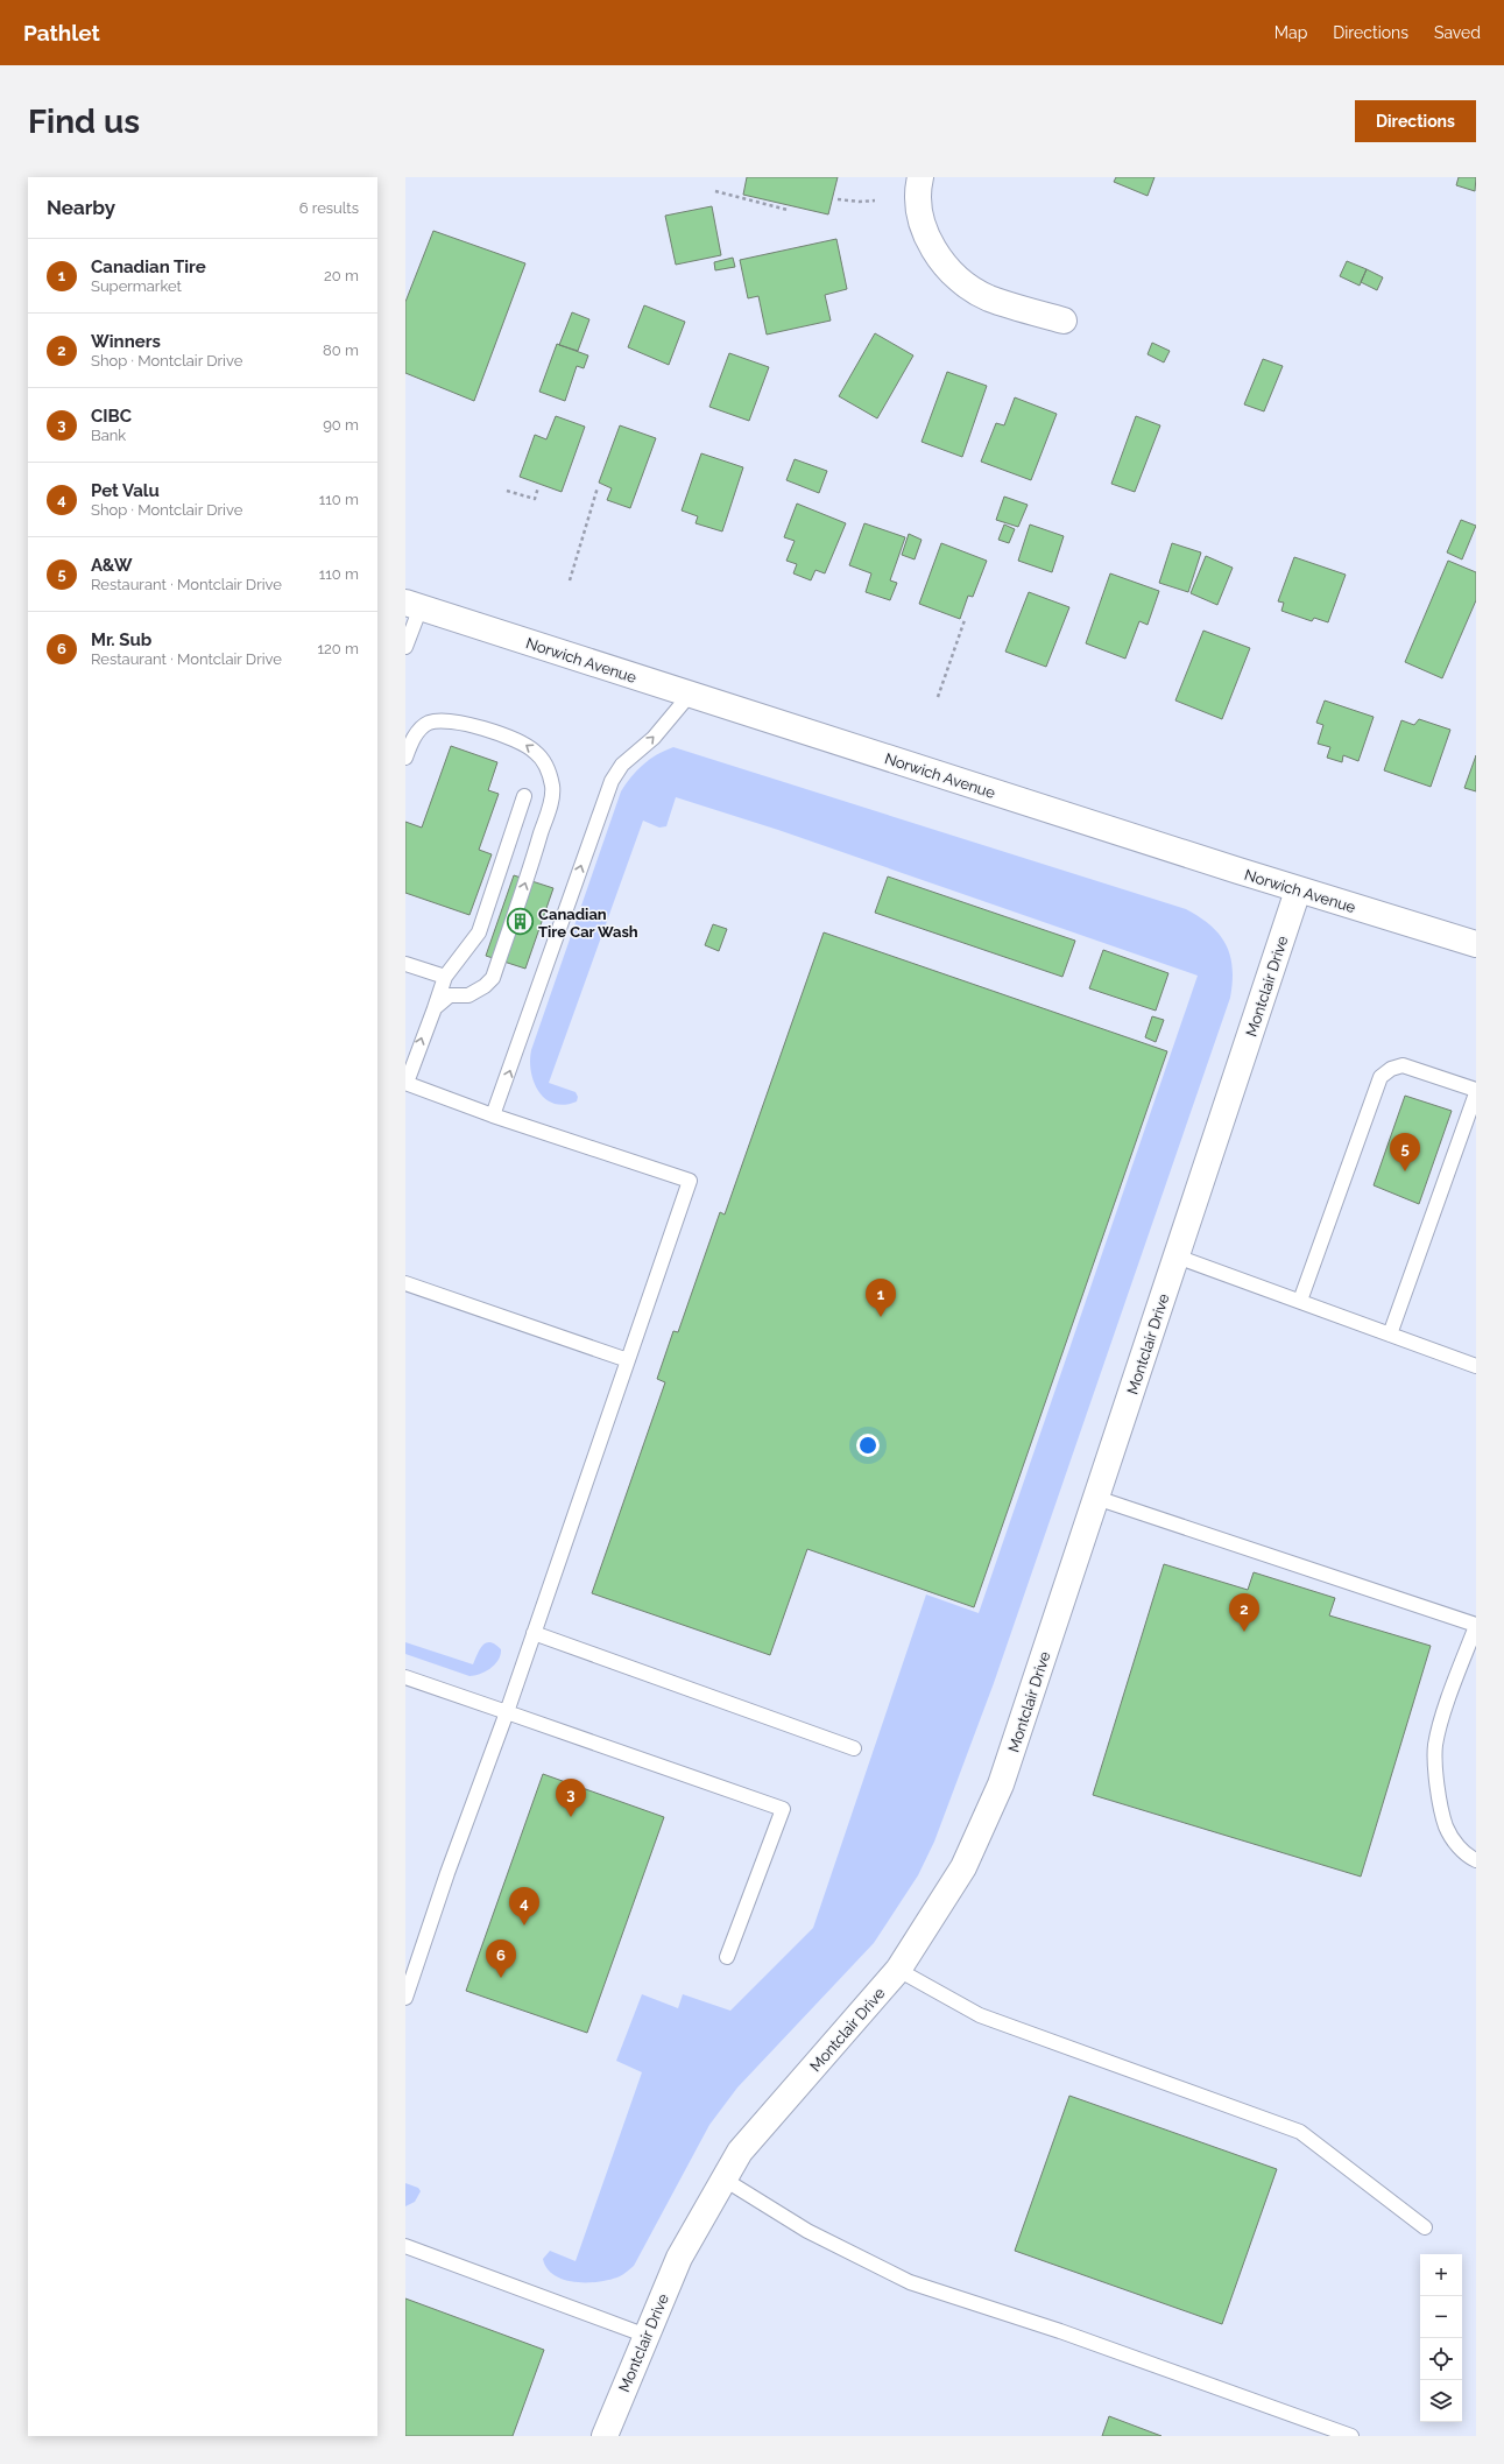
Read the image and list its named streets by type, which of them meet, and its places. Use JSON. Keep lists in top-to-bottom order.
{
  "streets": {
    "street": ["Norwich Avenue", "Montclair Drive"]
  },
  "crossings": [
    ["Norwich Avenue", "Montclair Drive"]
  ],
  "places": {
    "building": ["Canadian Tire Car Wash"]
  },
  "page": {
    "header": "Pathlet",
    "nav": ["Map", "Directions", "Saved"],
    "buttons": "Directions",
    "title": "Find us",
    "heading": ["Nearby", "6 results"],
    "list": [
      {
        "mark": "1",
        "name": "Canadian Tire",
        "note": "Supermarket",
        "value": "20 m"
      },
      {
        "mark": "2",
        "name": "Winners",
        "note": "Shop · Montclair Drive",
        "value": "80 m"
      },
      {
        "mark": "3",
        "name": "CIBC",
        "note": "Bank",
        "value": "90 m"
      },
      {
        "mark": "4",
        "name": "Pet Valu",
        "note": "Shop · Montclair Drive",
        "value": "110 m"
      },
      {
        "mark": "5",
        "name": "A&W",
        "note": "Restaurant · Montclair Drive",
        "value": "110 m"
      },
      {
        "mark": "6",
        "name": "Mr. Sub",
        "note": "Restaurant · Montclair Drive",
        "value": "120 m"
      }
    ],
    "pins": [
      "5",
      "1",
      "2",
      "3",
      "4",
      "6"
    ],
    "map_buttons": ["+", "−"]
  }
}
